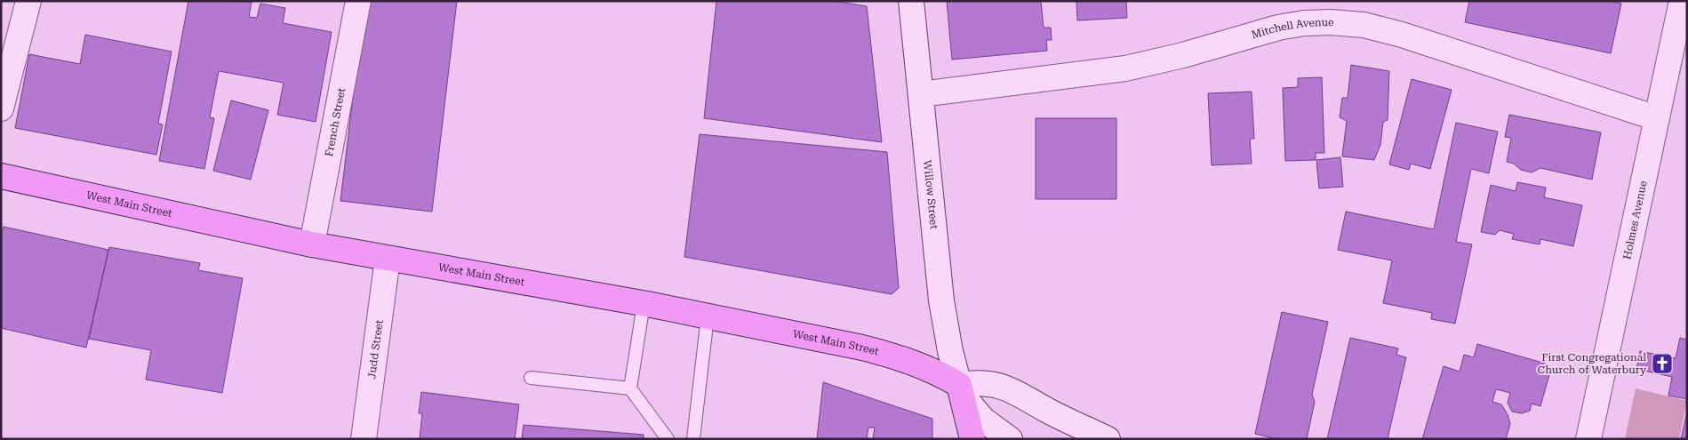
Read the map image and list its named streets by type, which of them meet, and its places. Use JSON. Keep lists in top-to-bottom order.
{
  "streets": {
    "main road": ["West Main Street"],
    "street": [
      "Mitchell Avenue",
      "French Street",
      "Willow Street",
      "Holmes Avenue",
      "Judd Street"
    ]
  },
  "crossings": [
    ["Mitchell Avenue", "Willow Street"],
    ["Mitchell Avenue", "Holmes Avenue"],
    ["French Street", "West Main Street"],
    ["Willow Street", "West Main Street"],
    ["West Main Street", "Judd Street"]
  ],
  "places": {
    "church": ["First Congregational Church of Waterbury"]
  }
}
